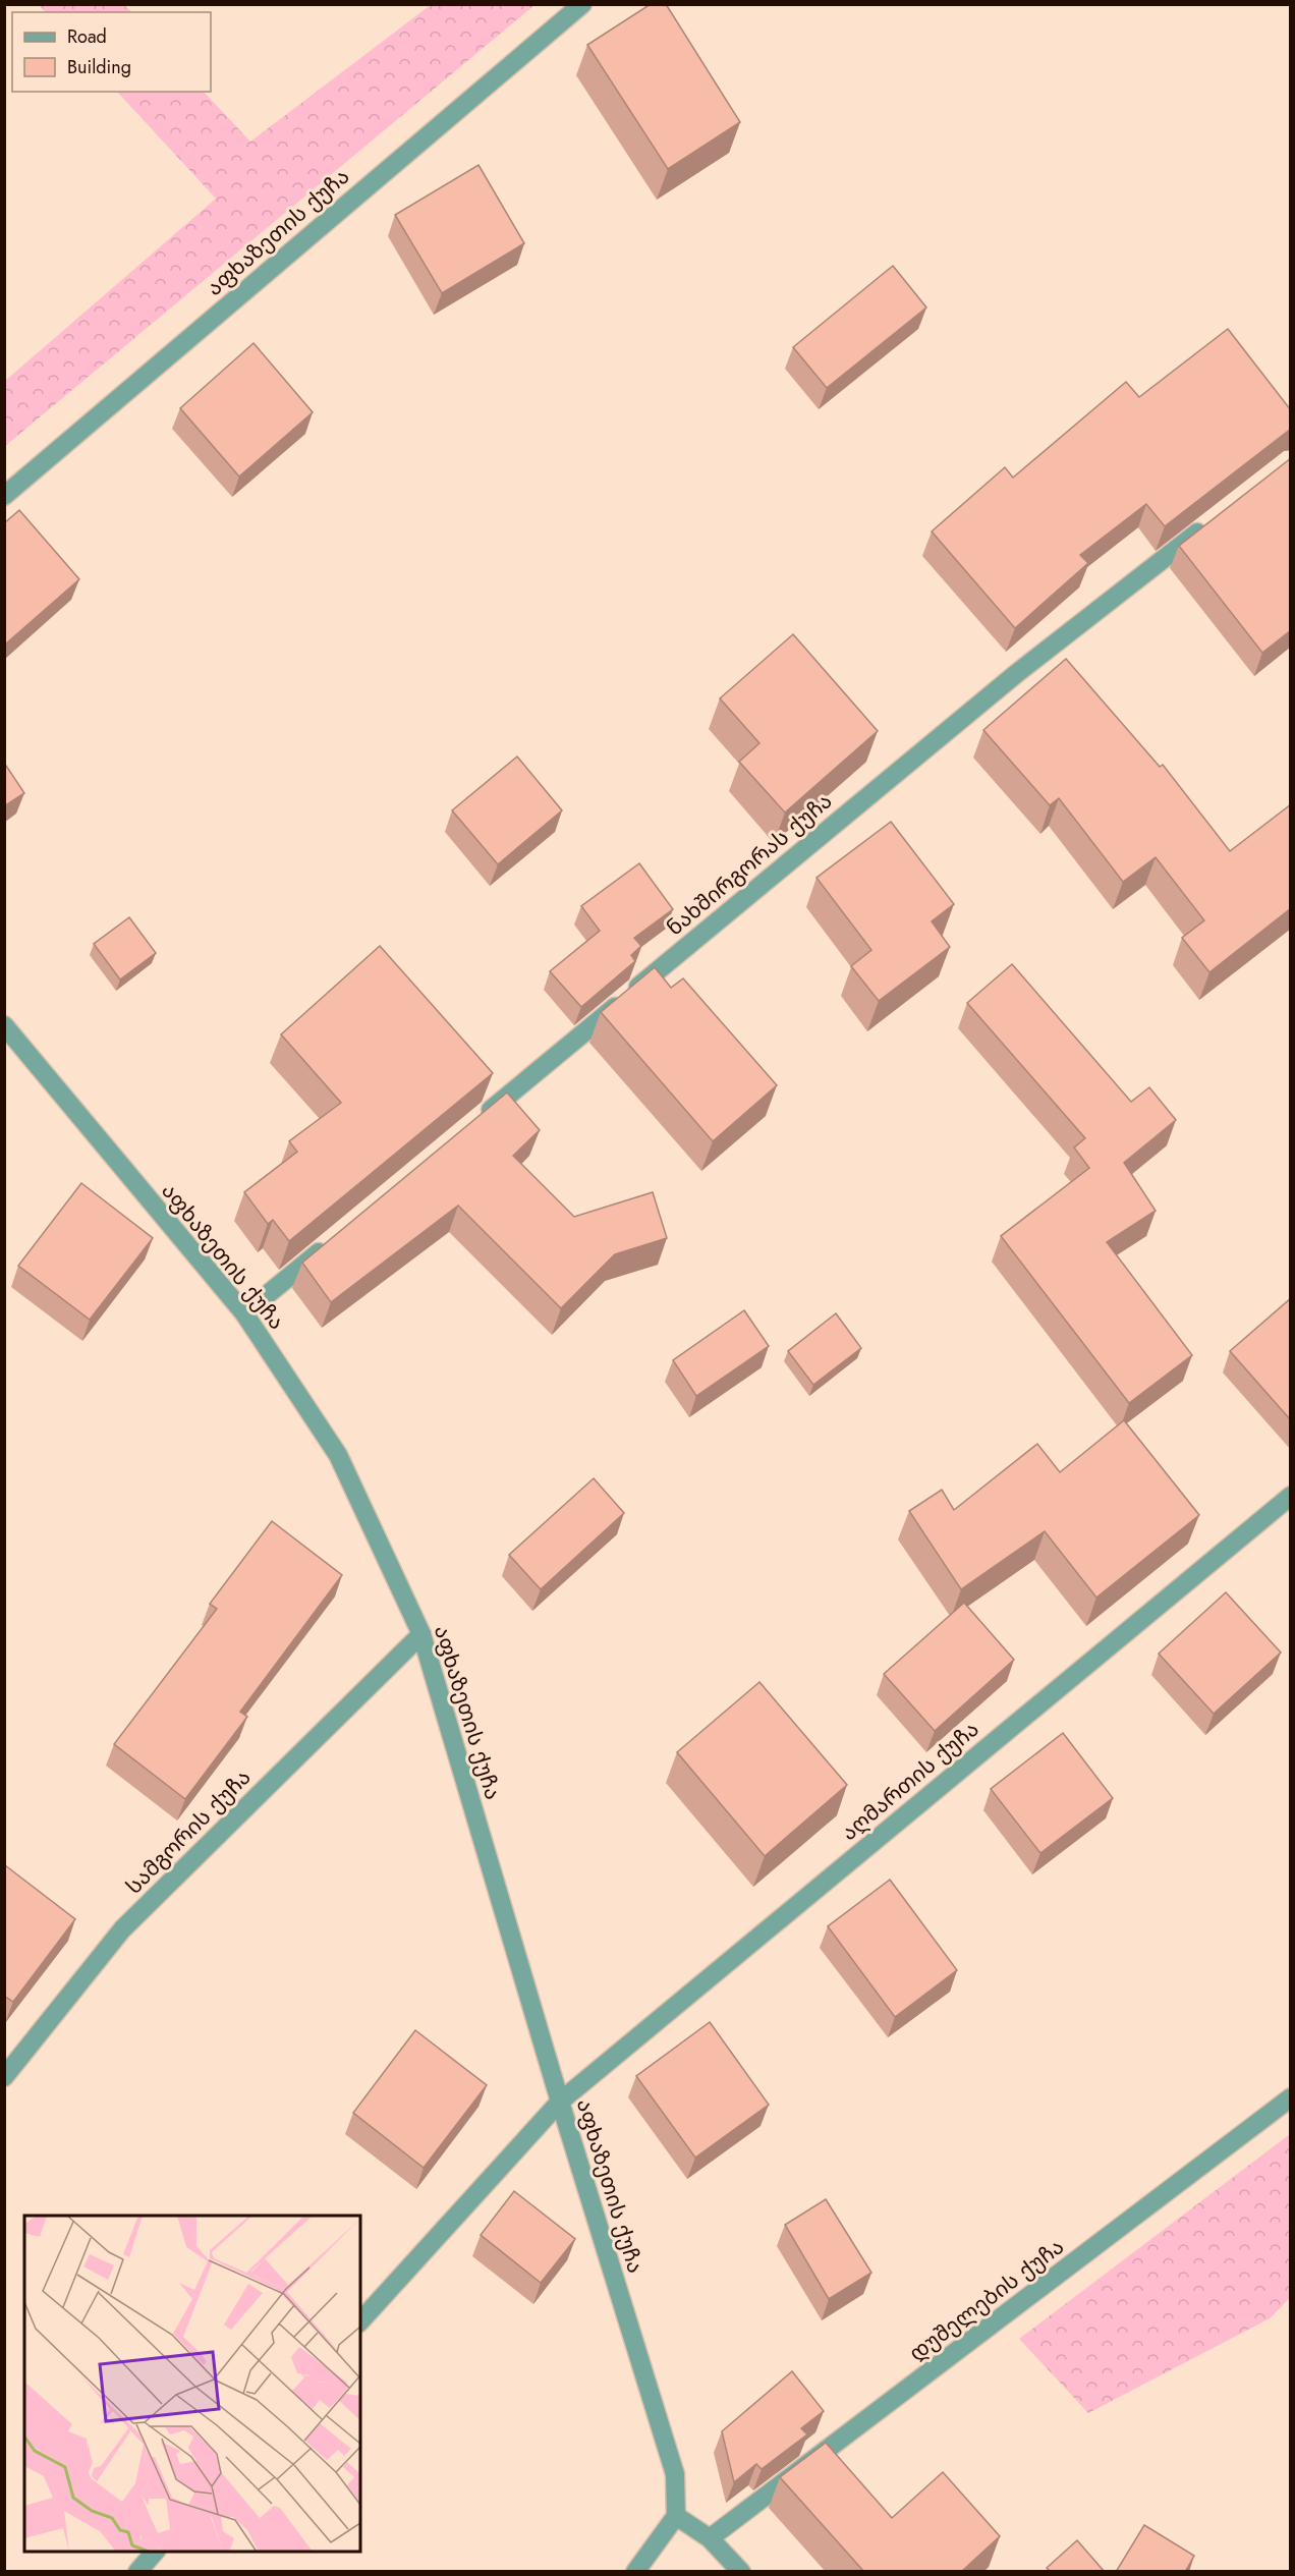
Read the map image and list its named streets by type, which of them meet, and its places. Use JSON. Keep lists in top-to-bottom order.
{
  "streets": {
    "street": [
      "აფხაზეთის ქუჩა",
      "ნახშირგორას ქუჩა",
      "აღმართის ქუჩა",
      "სამგორის ქუჩა",
      "დუშელების ქუჩა"
    ]
  },
  "crossings": [
    ["აფხაზეთის ქუჩა", "აღმართის ქუჩა"],
    ["აფხაზეთის ქუჩა", "სამგორის ქუჩა"]
  ],
  "legend": ["Road", "Building"]
}
